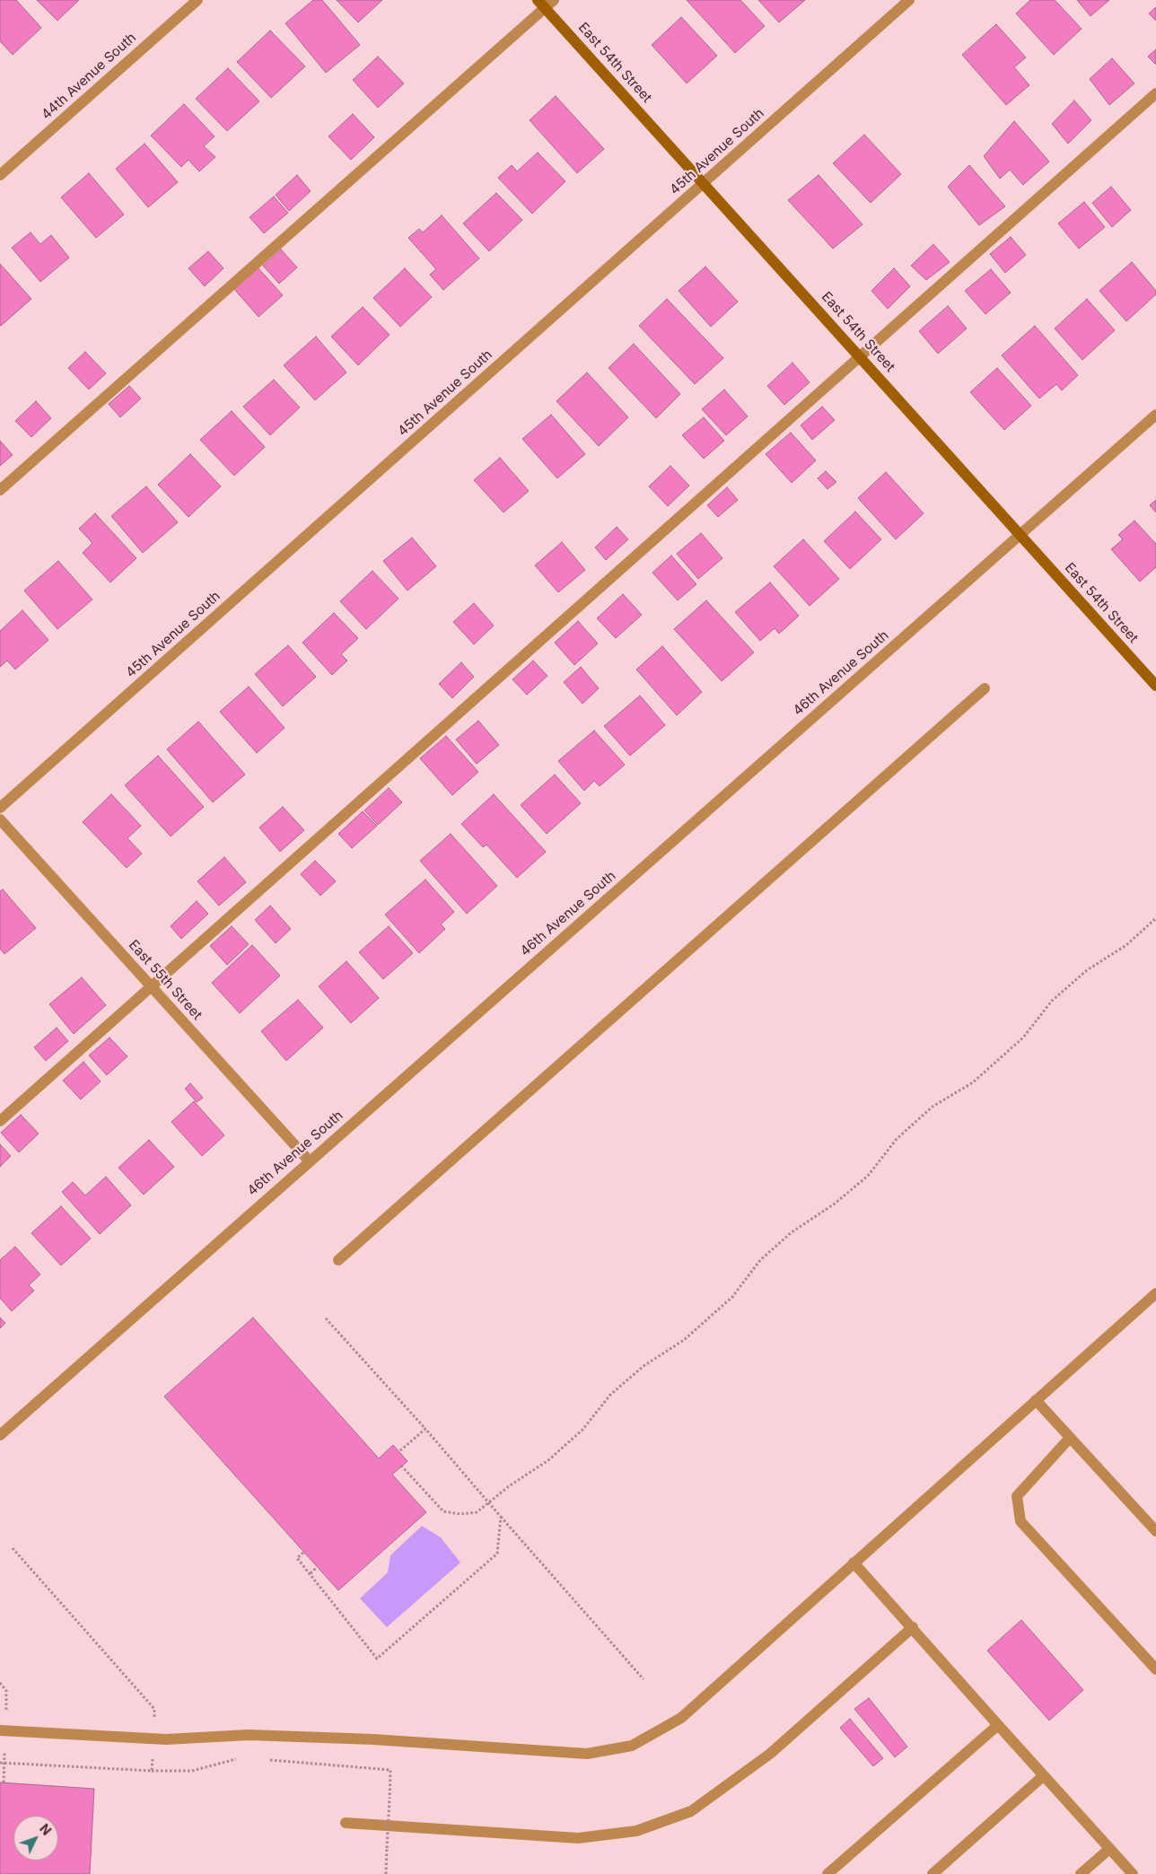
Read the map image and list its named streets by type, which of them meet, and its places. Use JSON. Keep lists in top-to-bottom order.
{
  "streets": {
    "street": [
      "East 54th Street",
      "44th Avenue South",
      "45th Avenue South",
      "46th Avenue South",
      "East 55th Street"
    ]
  },
  "crossings": [
    ["East 54th Street", "45th Avenue South"],
    ["East 54th Street", "46th Avenue South"],
    ["46th Avenue South", "East 55th Street"]
  ],
  "north": "top right"
}
